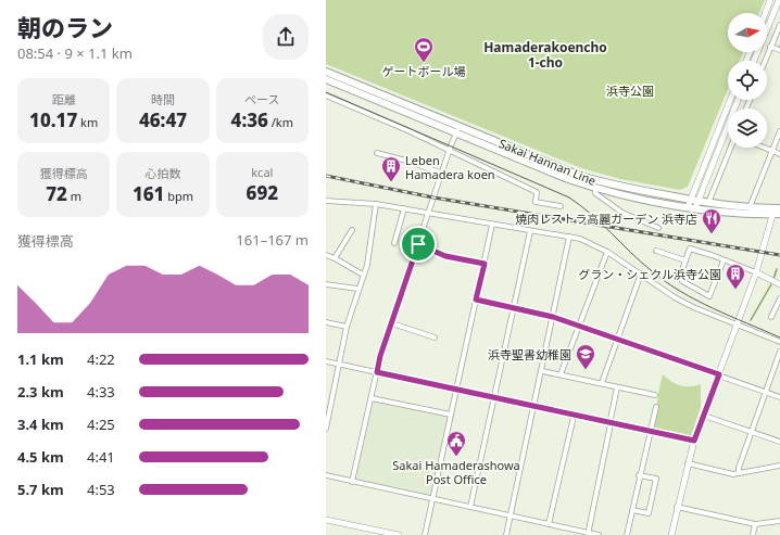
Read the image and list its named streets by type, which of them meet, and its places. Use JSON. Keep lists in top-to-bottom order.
{
  "streets": {
    "main road": ["Sakai Hannan Line"]
  },
  "districts": ["Hamaderakoencho 1-cho"],
  "parks": ["浜寺公園"],
  "places": {
    "sports": ["ゲートボール場"],
    "building": ["Leben Hamadera koen", "グラン・シェクル浜寺公園"],
    "restaurant": ["焼肉レストラ高麗ガーデン 浜寺店"],
    "school or university": ["浜寺聖書幼稚園"],
    "public building": ["Sakai Hamaderashowa Post Office"]
  },
  "north": "right",
  "page": {
    "heading": ["朝のラン", "08:54 · 9 × 1.1 km"],
    "stats": [
      ["距離", "10.17 km"],
      ["時間", "46:47"],
      ["ペース", "4:36 /km"],
      ["獲得標高", "72 m"],
      ["心拍数", "161 bpm"],
      ["kcal", "692"]
    ],
    "chart": ["獲得標高", "161–167 m"],
    "list": [
      {
        "name": "1.1 km",
        "note": "4:22"
      },
      {
        "name": "2.3 km",
        "note": "4:33"
      },
      {
        "name": "3.4 km",
        "note": "4:25"
      },
      {
        "name": "4.5 km",
        "note": "4:41"
      },
      {
        "name": "5.7 km",
        "note": "4:53"
      }
    ]
  }
}
